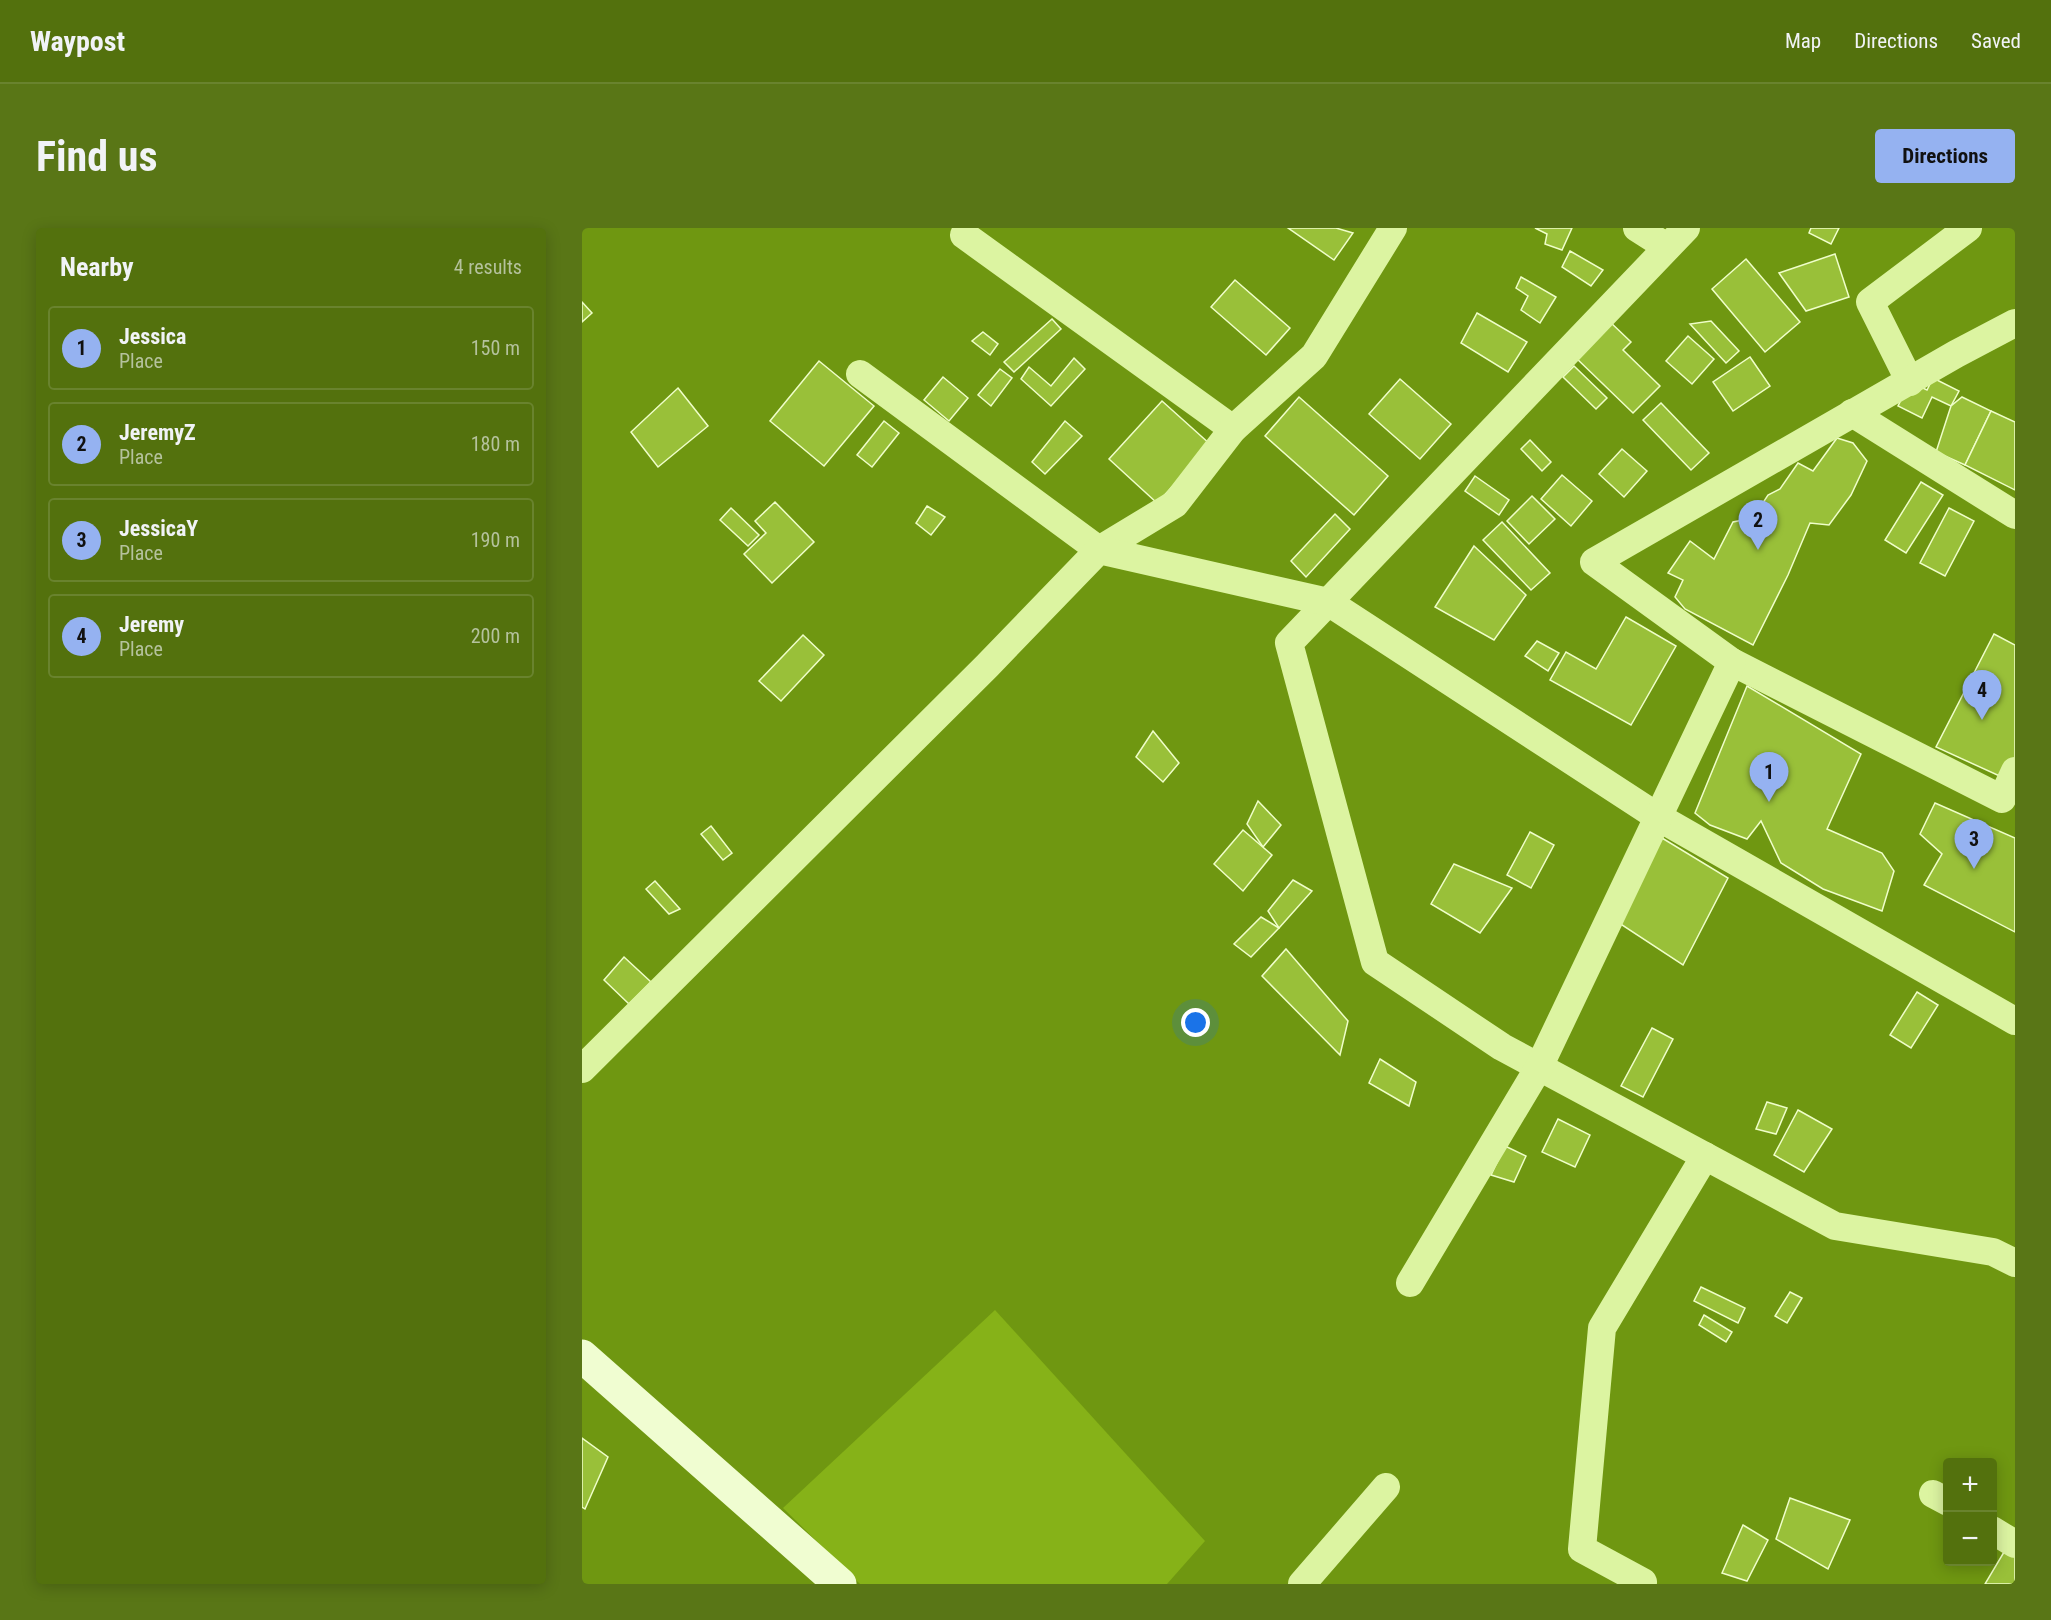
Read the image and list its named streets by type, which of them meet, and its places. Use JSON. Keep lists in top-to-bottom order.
{
  "page": {
    "header": "Waypost",
    "nav": ["Map", "Directions", "Saved"],
    "buttons": "Directions",
    "title": "Find us",
    "heading": ["Nearby", "4 results"],
    "list": [
      {
        "mark": "1",
        "name": "Jessica",
        "note": "Place",
        "value": "150 m"
      },
      {
        "mark": "2",
        "name": "JeremyZ",
        "note": "Place",
        "value": "180 m"
      },
      {
        "mark": "3",
        "name": "JessicaY",
        "note": "Place",
        "value": "190 m"
      },
      {
        "mark": "4",
        "name": "Jeremy",
        "note": "Place",
        "value": "200 m"
      }
    ],
    "pins": [
      "2",
      "4",
      "1",
      "3"
    ],
    "map_buttons": ["+", "−"]
  }
}
